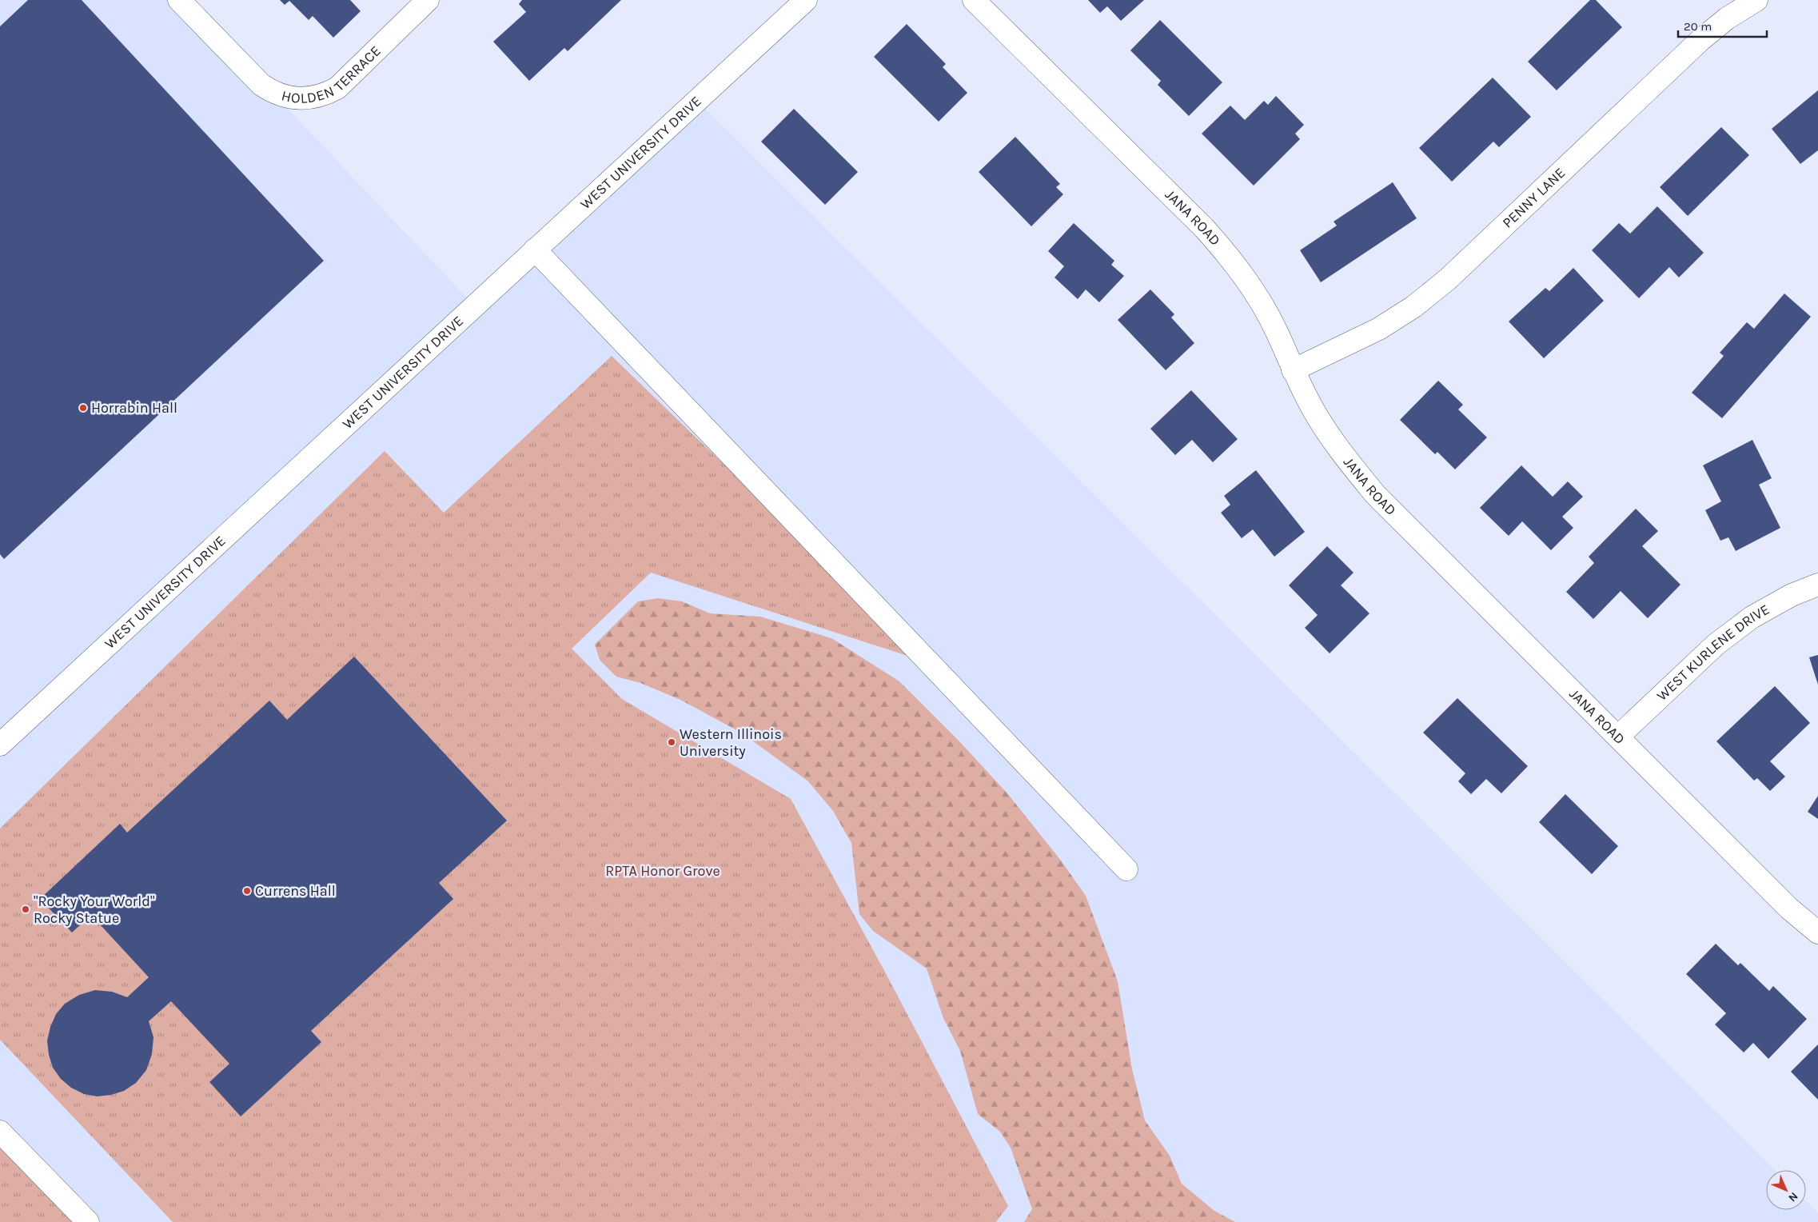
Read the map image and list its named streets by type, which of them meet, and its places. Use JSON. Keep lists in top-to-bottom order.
{
  "streets": {
    "street": [
      "HOLDEN TERRACE",
      "WEST UNIVERSITY DRIVE",
      "PENNY LANE",
      "JANA ROAD",
      "WEST KURLENE DRIVE"
    ]
  },
  "crossings": [
    ["PENNY LANE", "JANA ROAD"],
    ["JANA ROAD", "WEST KURLENE DRIVE"]
  ],
  "parks": ["RPTA Honor Grove"],
  "places": [
    "Horrabin Hall",
    "Western Illinois University",
    "Currens Hall",
    "\"Rocky Your World\" Rocky Statue"
  ],
  "scale_bar": "20 m",
  "north": "bottom right"
}
